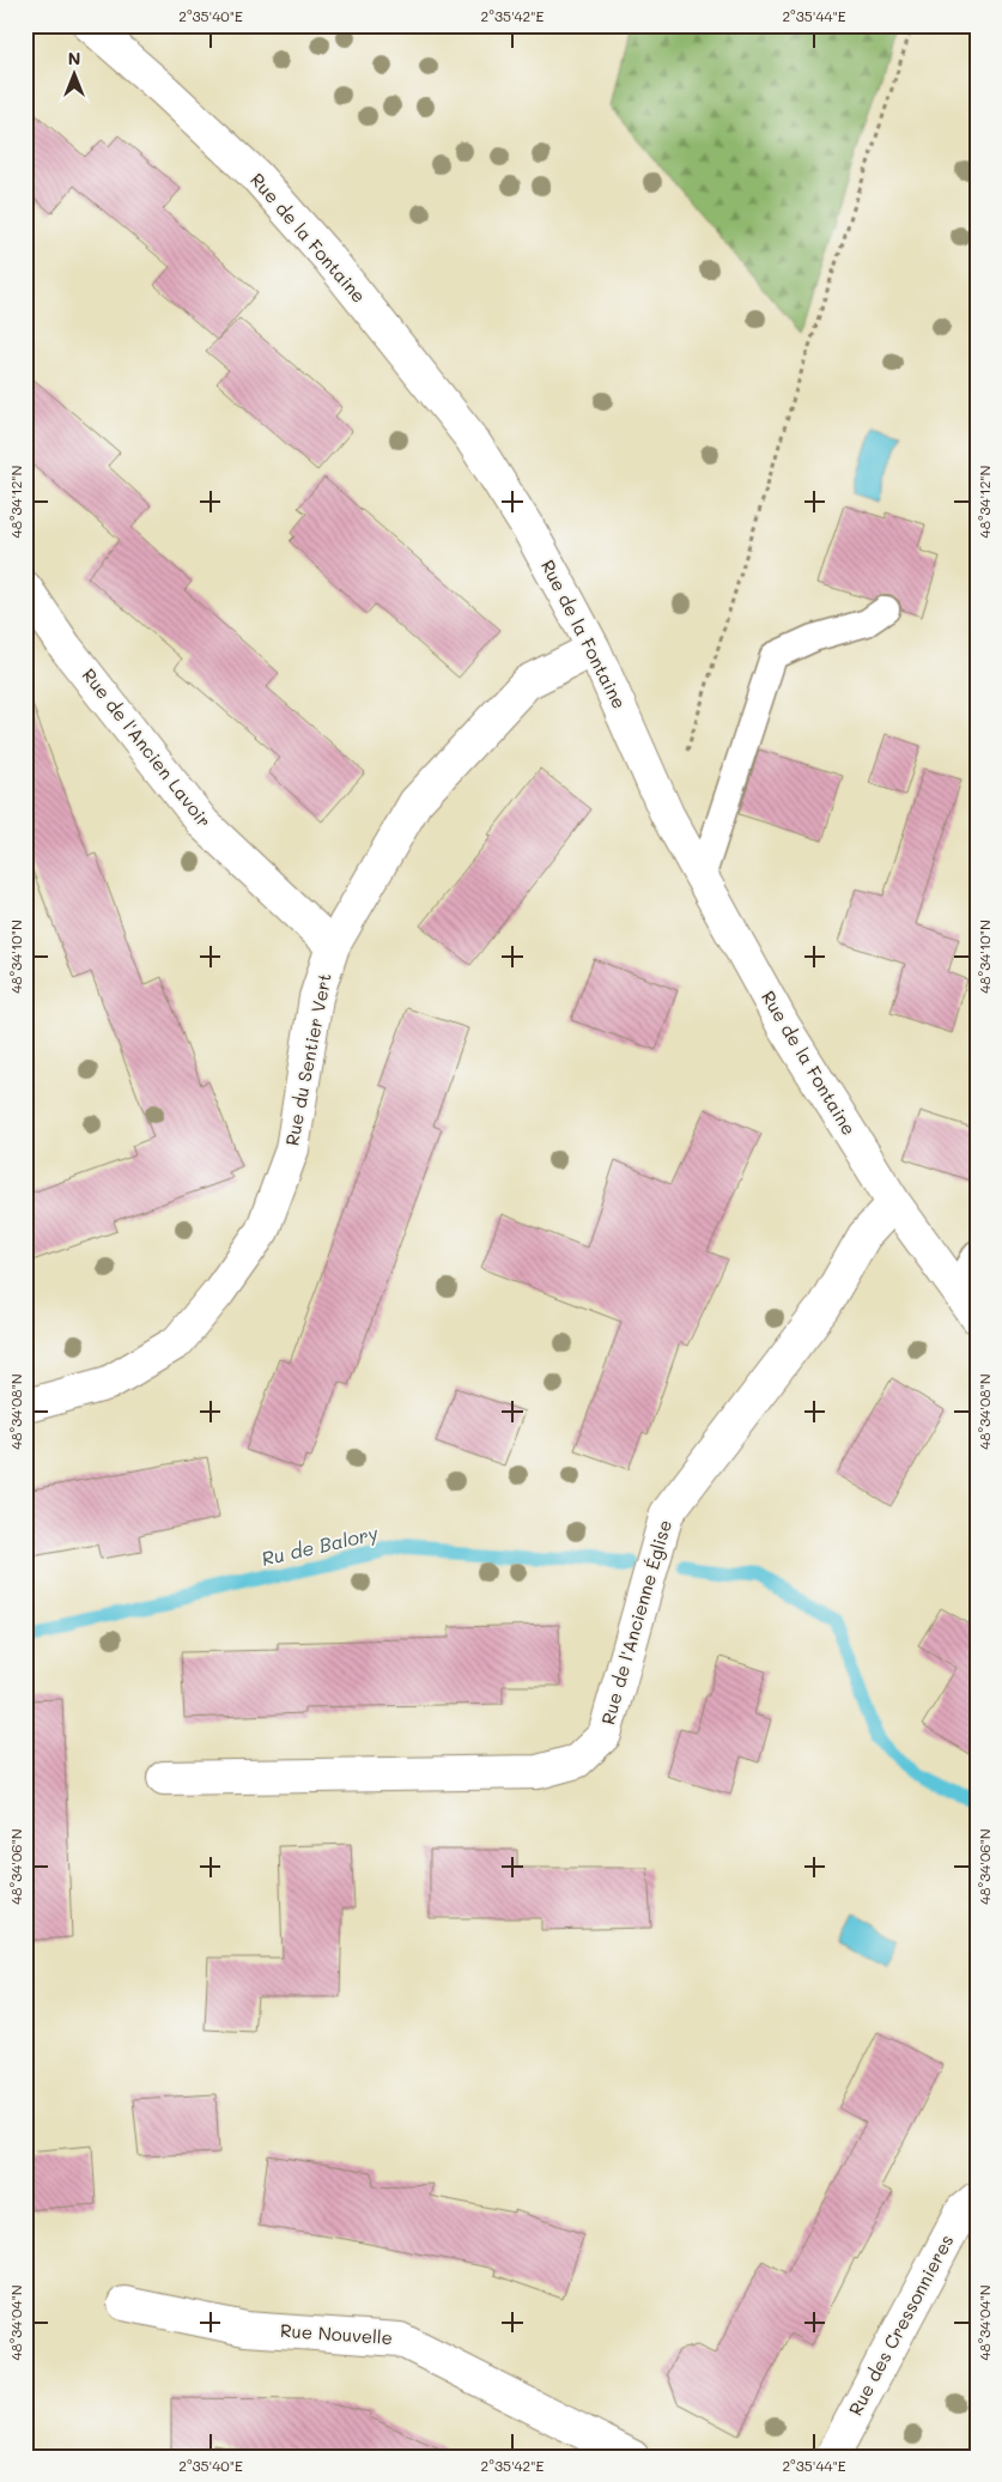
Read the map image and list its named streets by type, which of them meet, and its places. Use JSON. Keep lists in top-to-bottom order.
{
  "streets": {
    "street": [
      "Rue de la Fontaine",
      "Rue de l'Ancien Lavoir",
      "Rue du Sentier Vert",
      "Rue de l'Ancienne Église",
      "Rue des Cressonnieres",
      "Rue Nouvelle"
    ]
  },
  "crossings": [
    ["Rue de la Fontaine", "Rue du Sentier Vert"],
    ["Rue de la Fontaine", "Rue de l'Ancienne Église"],
    ["Rue de l'Ancien Lavoir", "Rue du Sentier Vert"]
  ],
  "water": ["Ru de Balory"],
  "north": "top",
  "coordinates": [
    "2°35'40\"E",
    "2°35'42\"E",
    "2°35'44\"E",
    "48°34'12\"N",
    "48°34'10\"N",
    "48°34'08\"N",
    "48°34'06\"N",
    "48°34'04\"N"
  ]
}
